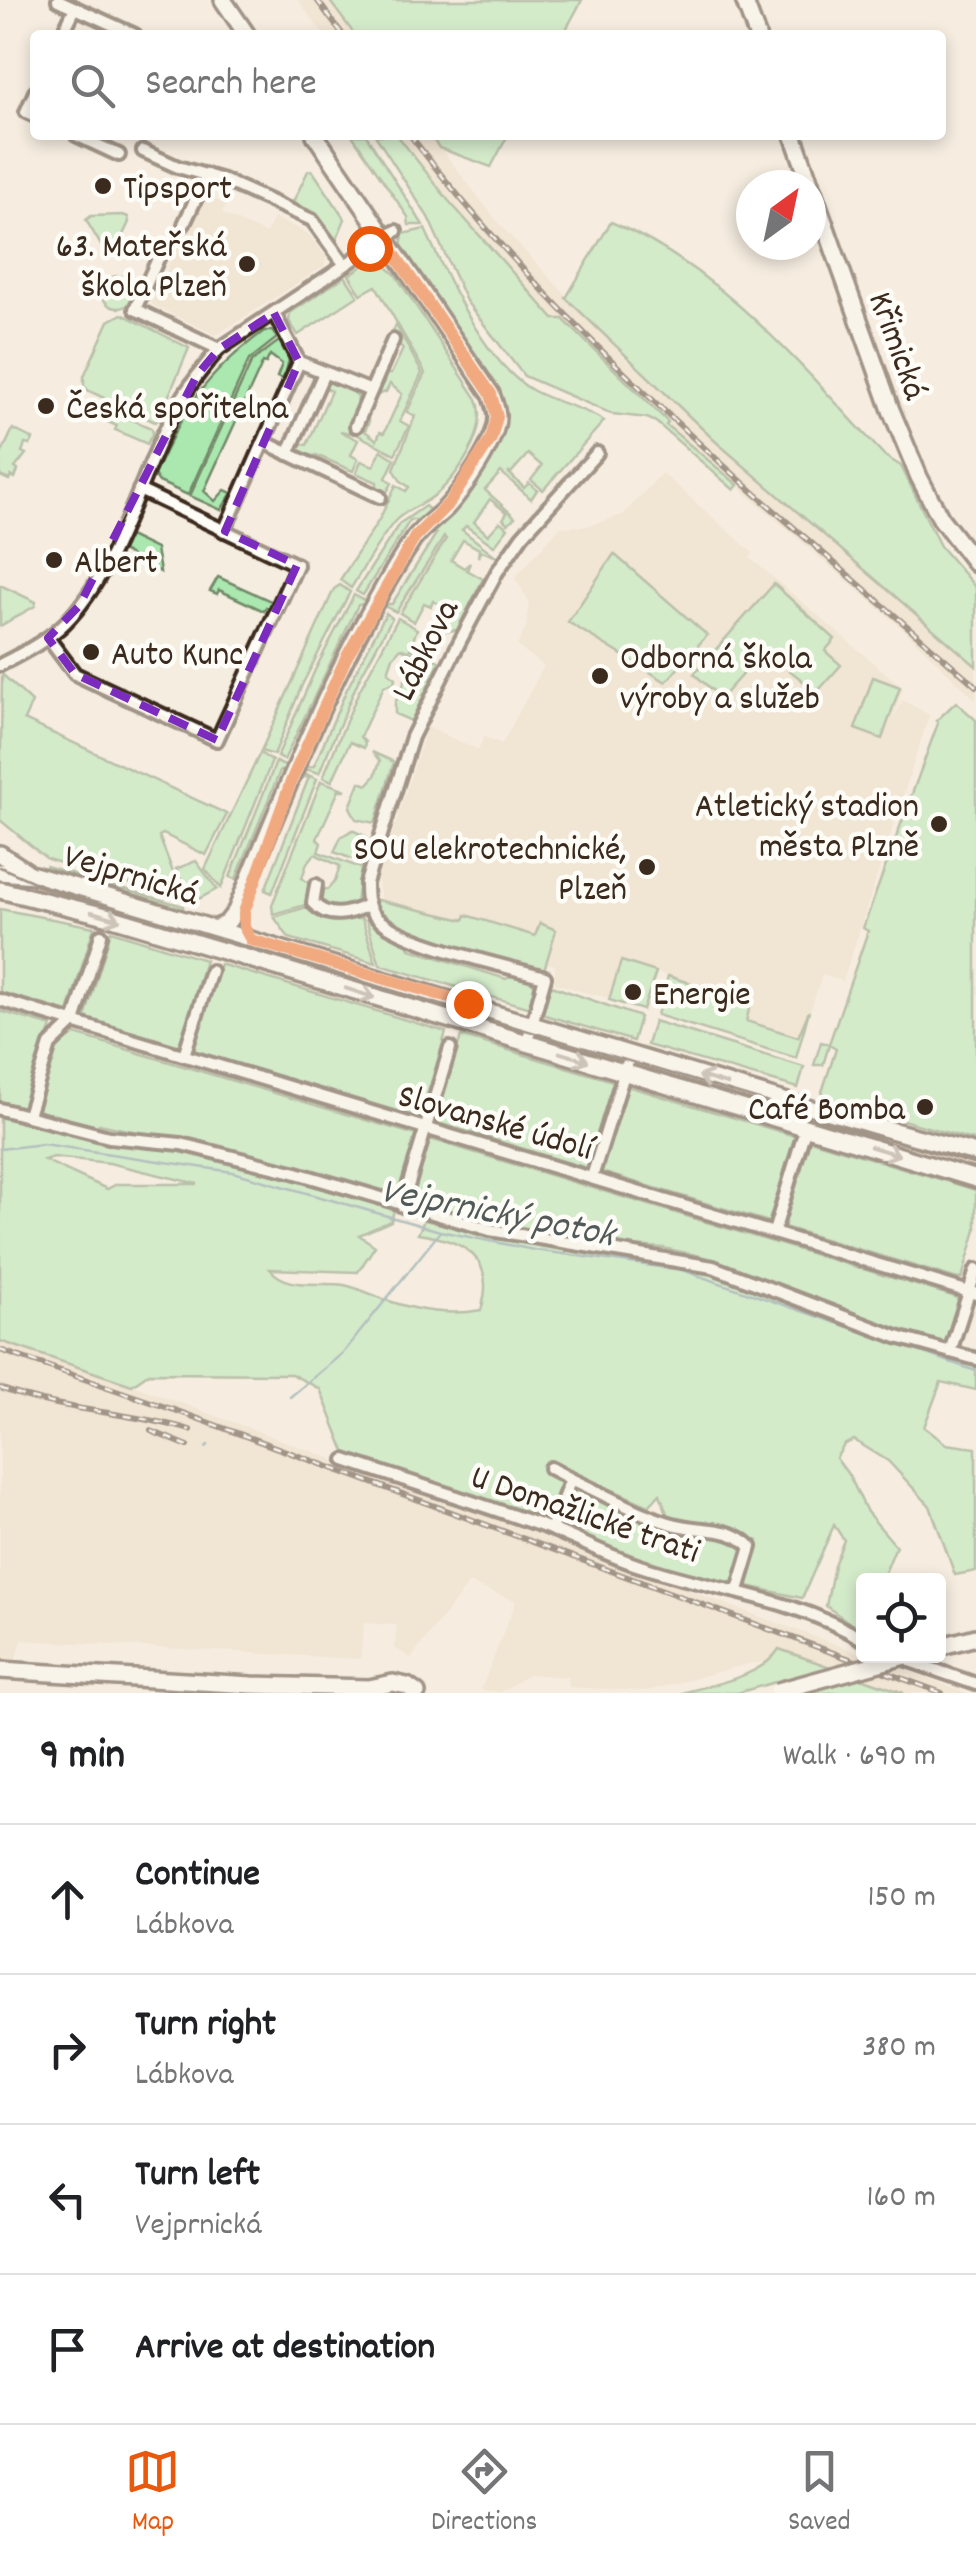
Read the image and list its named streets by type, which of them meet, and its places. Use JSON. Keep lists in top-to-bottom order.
{
  "streets": {
    "main road": ["Křimická", "Lábkova", "Vejprnická"],
    "street": ["Slovanské údolí", "U Domažlické trati"]
  },
  "crossings": [
    ["Lábkova", "Vejprnická"]
  ],
  "water": ["Vejprnický potok"],
  "places": [
    "Tipsport",
    "63. Mateřská škola Plzeň",
    "Česká spořitelna",
    "Albert",
    "Auto Kunc",
    "Odborná škola výroby a služeb",
    "Atletický stadion města Plzně",
    "SOU elekrotechnické, Plzeň",
    "Energie",
    "Café Bomba"
  ],
  "north": "top right",
  "page": {
    "search": "Search here",
    "heading": ["9 min", "Walk · 690 m"],
    "list": [
      ["Continue", "Lábkova", "150 m"],
      ["Turn right", "Lábkova", "380 m"],
      ["Turn left", "Vejprnická", "160 m"],
      "Arrive at destination"
    ],
    "nav": ["Map", "Directions", "Saved"]
  }
}
